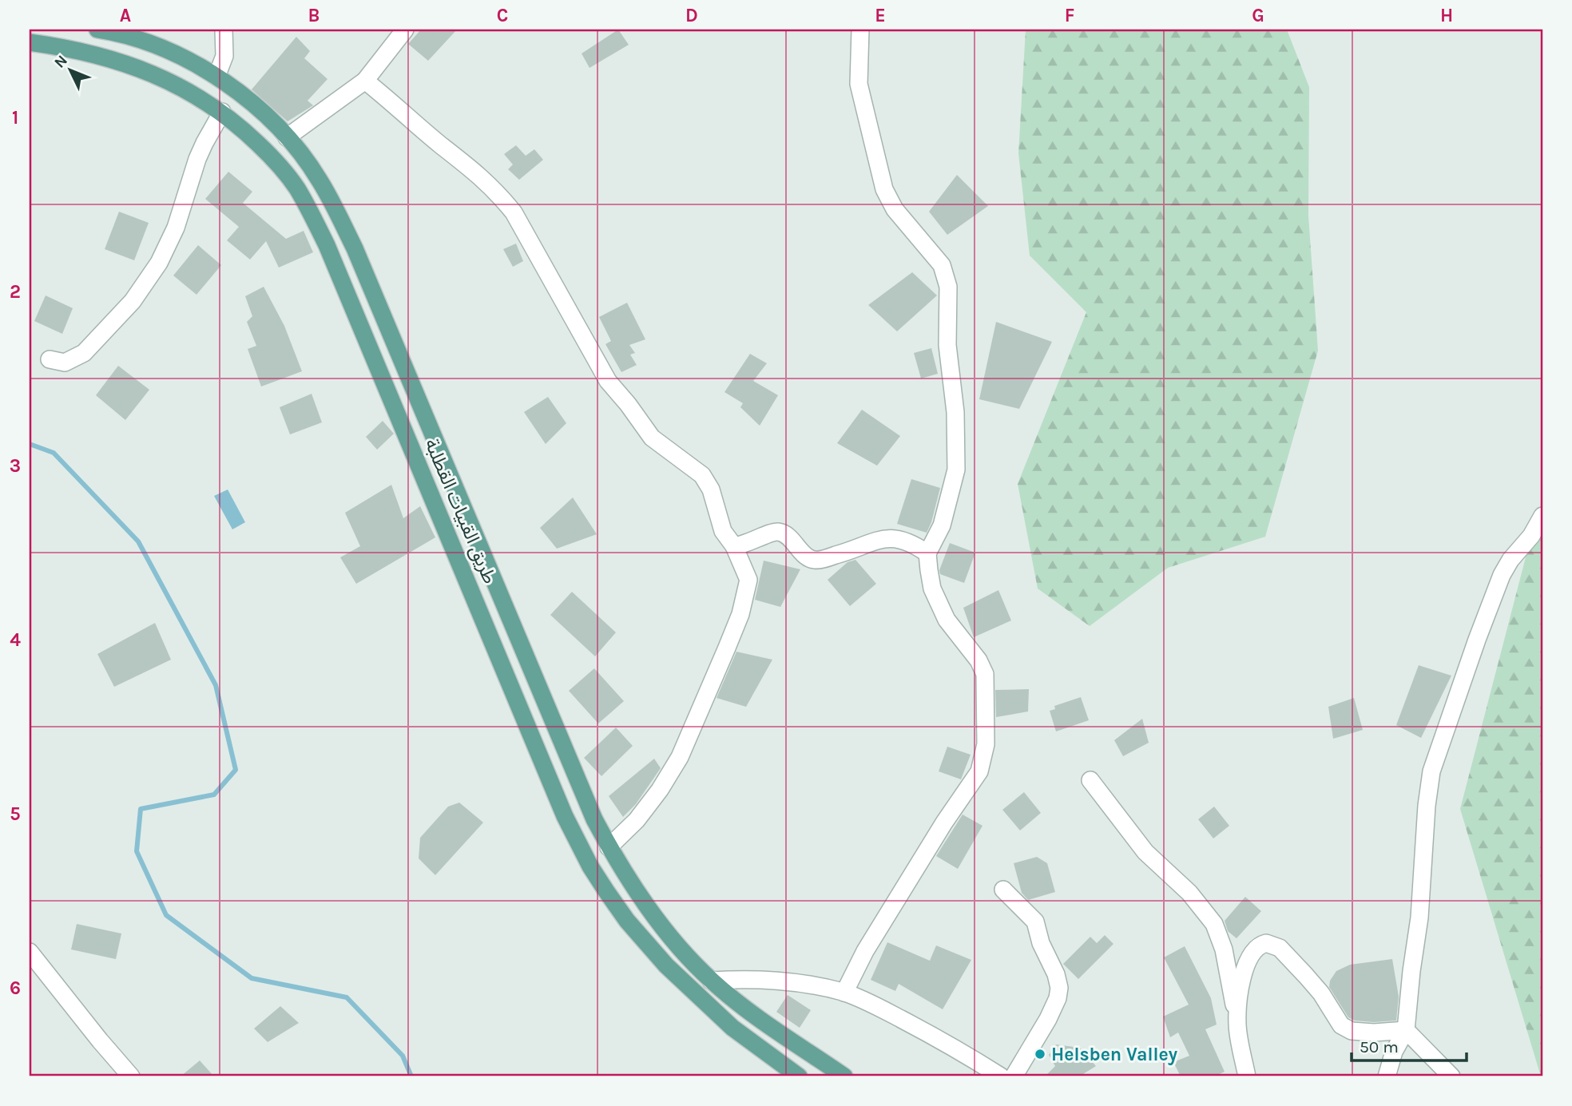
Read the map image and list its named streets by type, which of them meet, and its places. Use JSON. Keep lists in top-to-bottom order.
{
  "streets": {
    "main road": ["طريق القبيات القطلبة"]
  },
  "places": ["Helsben Valley"],
  "scale_bar": "50 m",
  "north": "top left",
  "grid": {
    "columns": [
      "A",
      "B",
      "C",
      "D",
      "E",
      "F",
      "G",
      "H"
    ],
    "rows": [
      "1",
      "2",
      "3",
      "4",
      "5",
      "6"
    ]
  }
}
